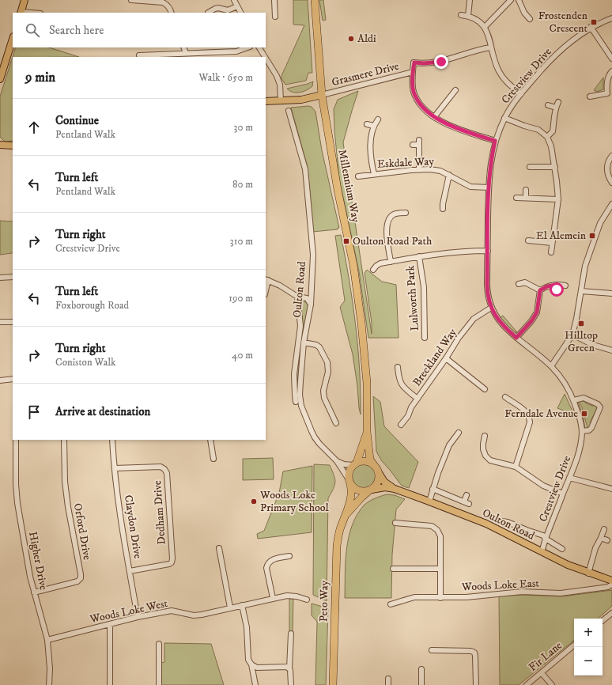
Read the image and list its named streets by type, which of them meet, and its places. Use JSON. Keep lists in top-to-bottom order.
{
  "streets": {
    "highway": ["Millennium Way", "Peto Way"],
    "main road": ["Oulton Road"],
    "street": [
      "Grasmere Drive",
      "Crestview Drive",
      "Eskdale Way",
      "Lulworth Park",
      "Breckland Way",
      "Dedham Drive",
      "Claydon Drive",
      "Orford Drive",
      "Higher Drive",
      "Woods Loke East",
      "Woods Loke West",
      "Fir Lane"
    ]
  },
  "crossings": [
    ["Grasmere Drive", "Millennium Way"],
    ["Crestview Drive", "Eskdale Way"],
    ["Crestview Drive", "Oulton Road"],
    ["Crestview Drive", "Breckland Way"],
    ["Millennium Way", "Oulton Road"],
    ["Millennium Way", "Peto Way"],
    ["Oulton Road", "Peto Way"],
    ["Dedham Drive", "Claydon Drive"],
    ["Claydon Drive", "Woods Loke West"],
    ["Orford Drive", "Higher Drive"],
    ["Higher Drive", "Woods Loke West"]
  ],
  "places": {
    "transit": [
      "Frostenden Crescent",
      "El Alemein",
      "Oulton Road Path",
      "Hilltop Green",
      "Ferndale Avenue"
    ],
    "other": ["Aldi", "Woods Loke Primary School"]
  },
  "page": {
    "search": "Search here",
    "heading": ["9 min", "Walk · 650 m"],
    "list": [
      ["Continue", "Pentland Walk", "30 m"],
      ["Turn left", "Pentland Walk", "80 m"],
      ["Turn right", "Crestview Drive", "310 m"],
      ["Turn left", "Foxborough Road", "190 m"],
      ["Turn right", "Coniston Walk", "40 m"],
      "Arrive at destination"
    ],
    "map_buttons": ["+", "−"]
  }
}
